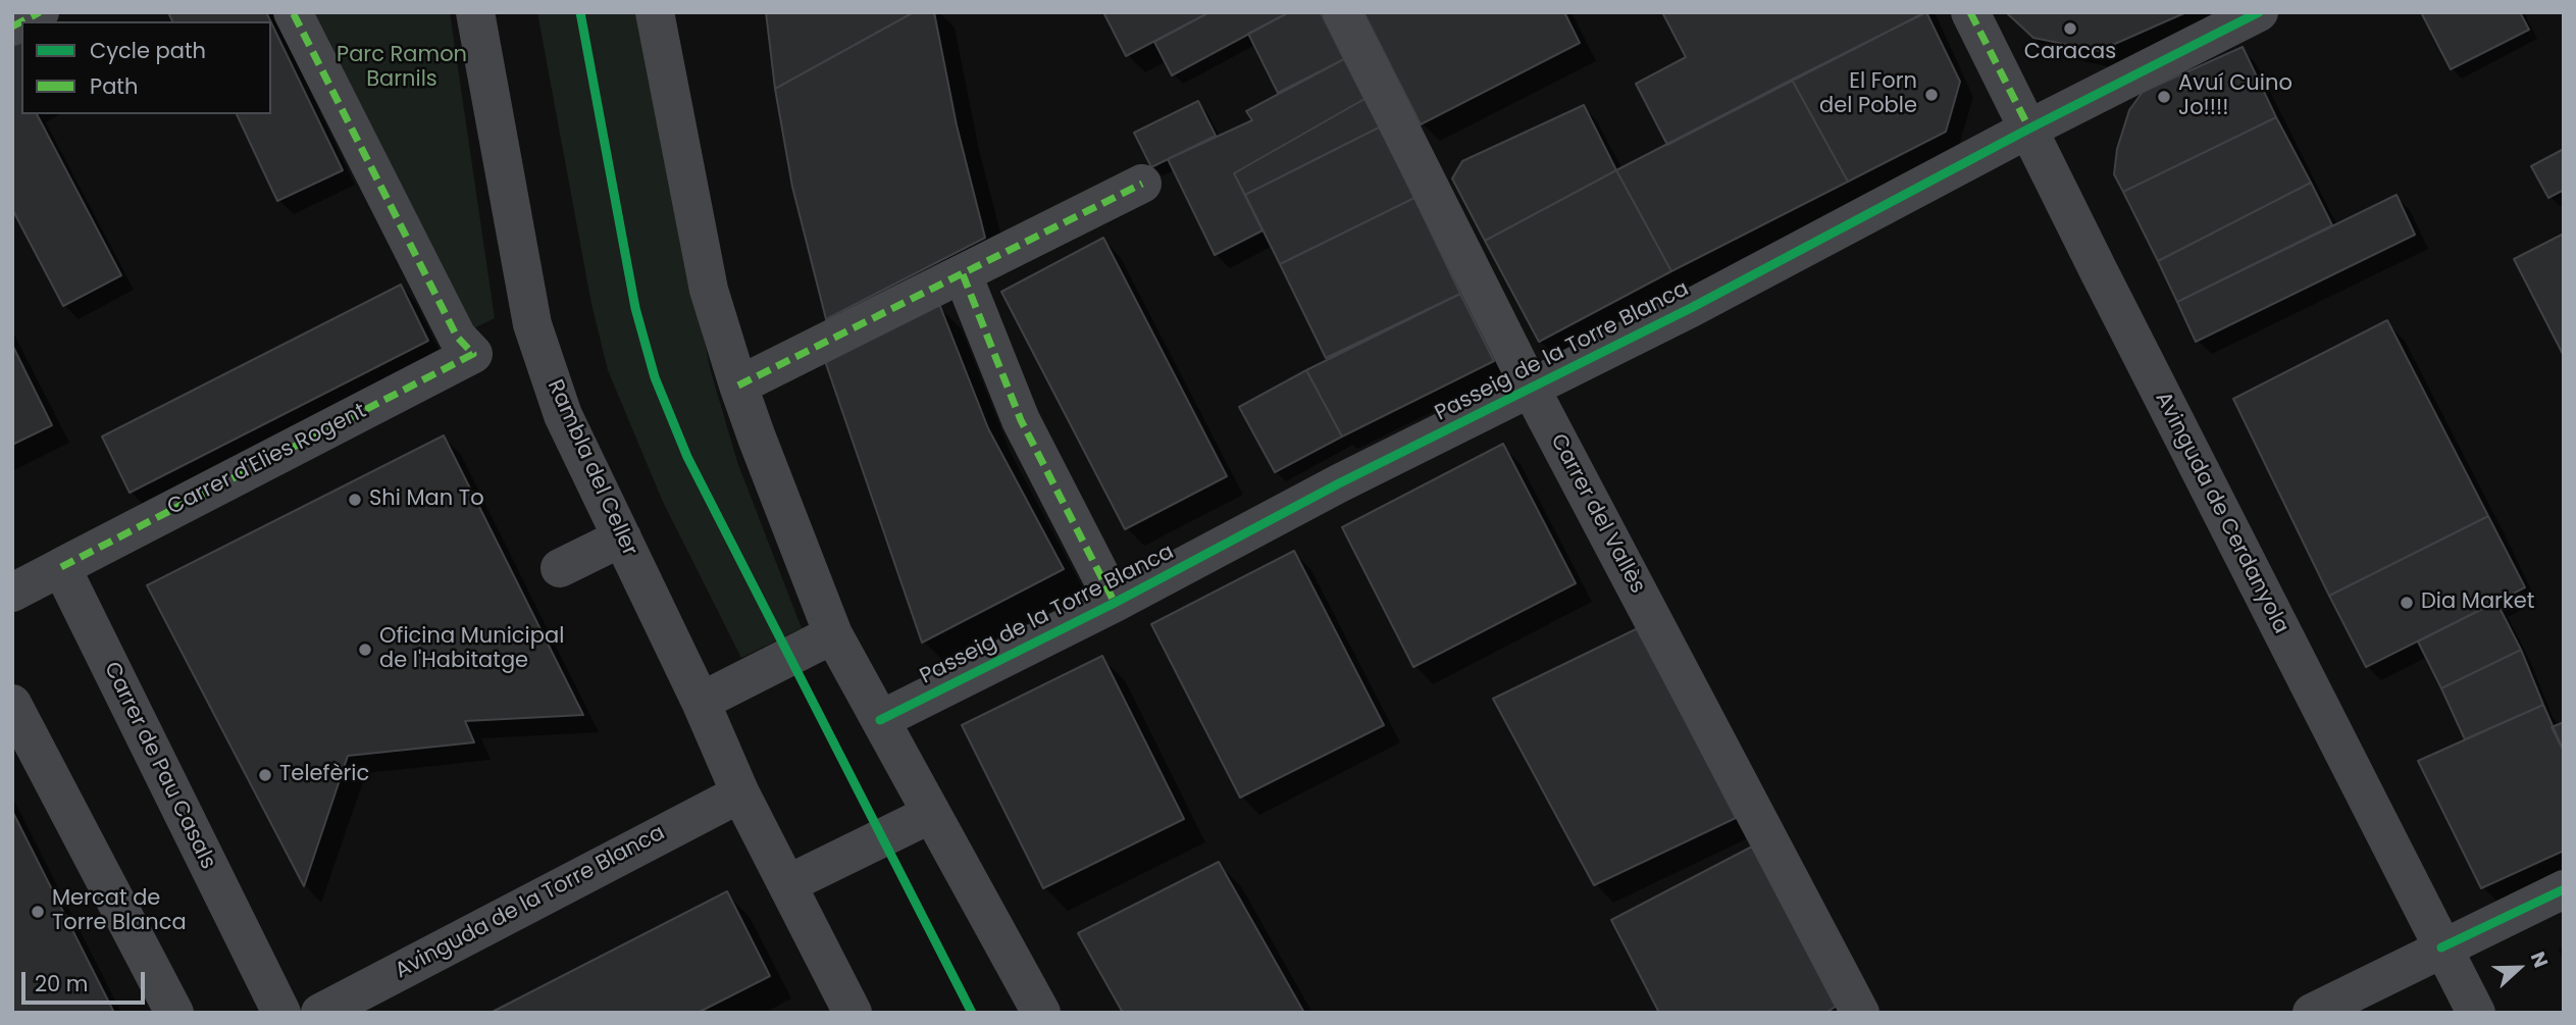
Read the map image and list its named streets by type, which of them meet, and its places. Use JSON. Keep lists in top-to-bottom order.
{
  "streets": {
    "street": [
      "Passeig de la Torre Blanca",
      "Carrer d'Elies Rogent",
      "Rambla del Celler",
      "Avinguda de Cerdanyola",
      "Carrer del Vallès",
      "Carrer de Pau Casals",
      "Avinguda de la Torre Blanca"
    ]
  },
  "crossings": [
    ["Passeig de la Torre Blanca", "Avinguda de Cerdanyola"],
    ["Passeig de la Torre Blanca", "Carrer del Vallès"],
    ["Carrer d'Elies Rogent", "Carrer de Pau Casals"],
    ["Rambla del Celler", "Avinguda de la Torre Blanca"]
  ],
  "parks": ["Parc Ramon Barnils"],
  "places": [
    "Caracas",
    "El Forn del Poble",
    "Avuí Cuino Jo!!!!",
    "Shi Man To",
    "Dia Market",
    "Oficina Municipal de l'Habitatge",
    "Telefèric",
    "Mercat de Torre Blanca"
  ],
  "legend": ["Cycle path", "Path"],
  "scale_bar": "20 m",
  "north": "right"
}
